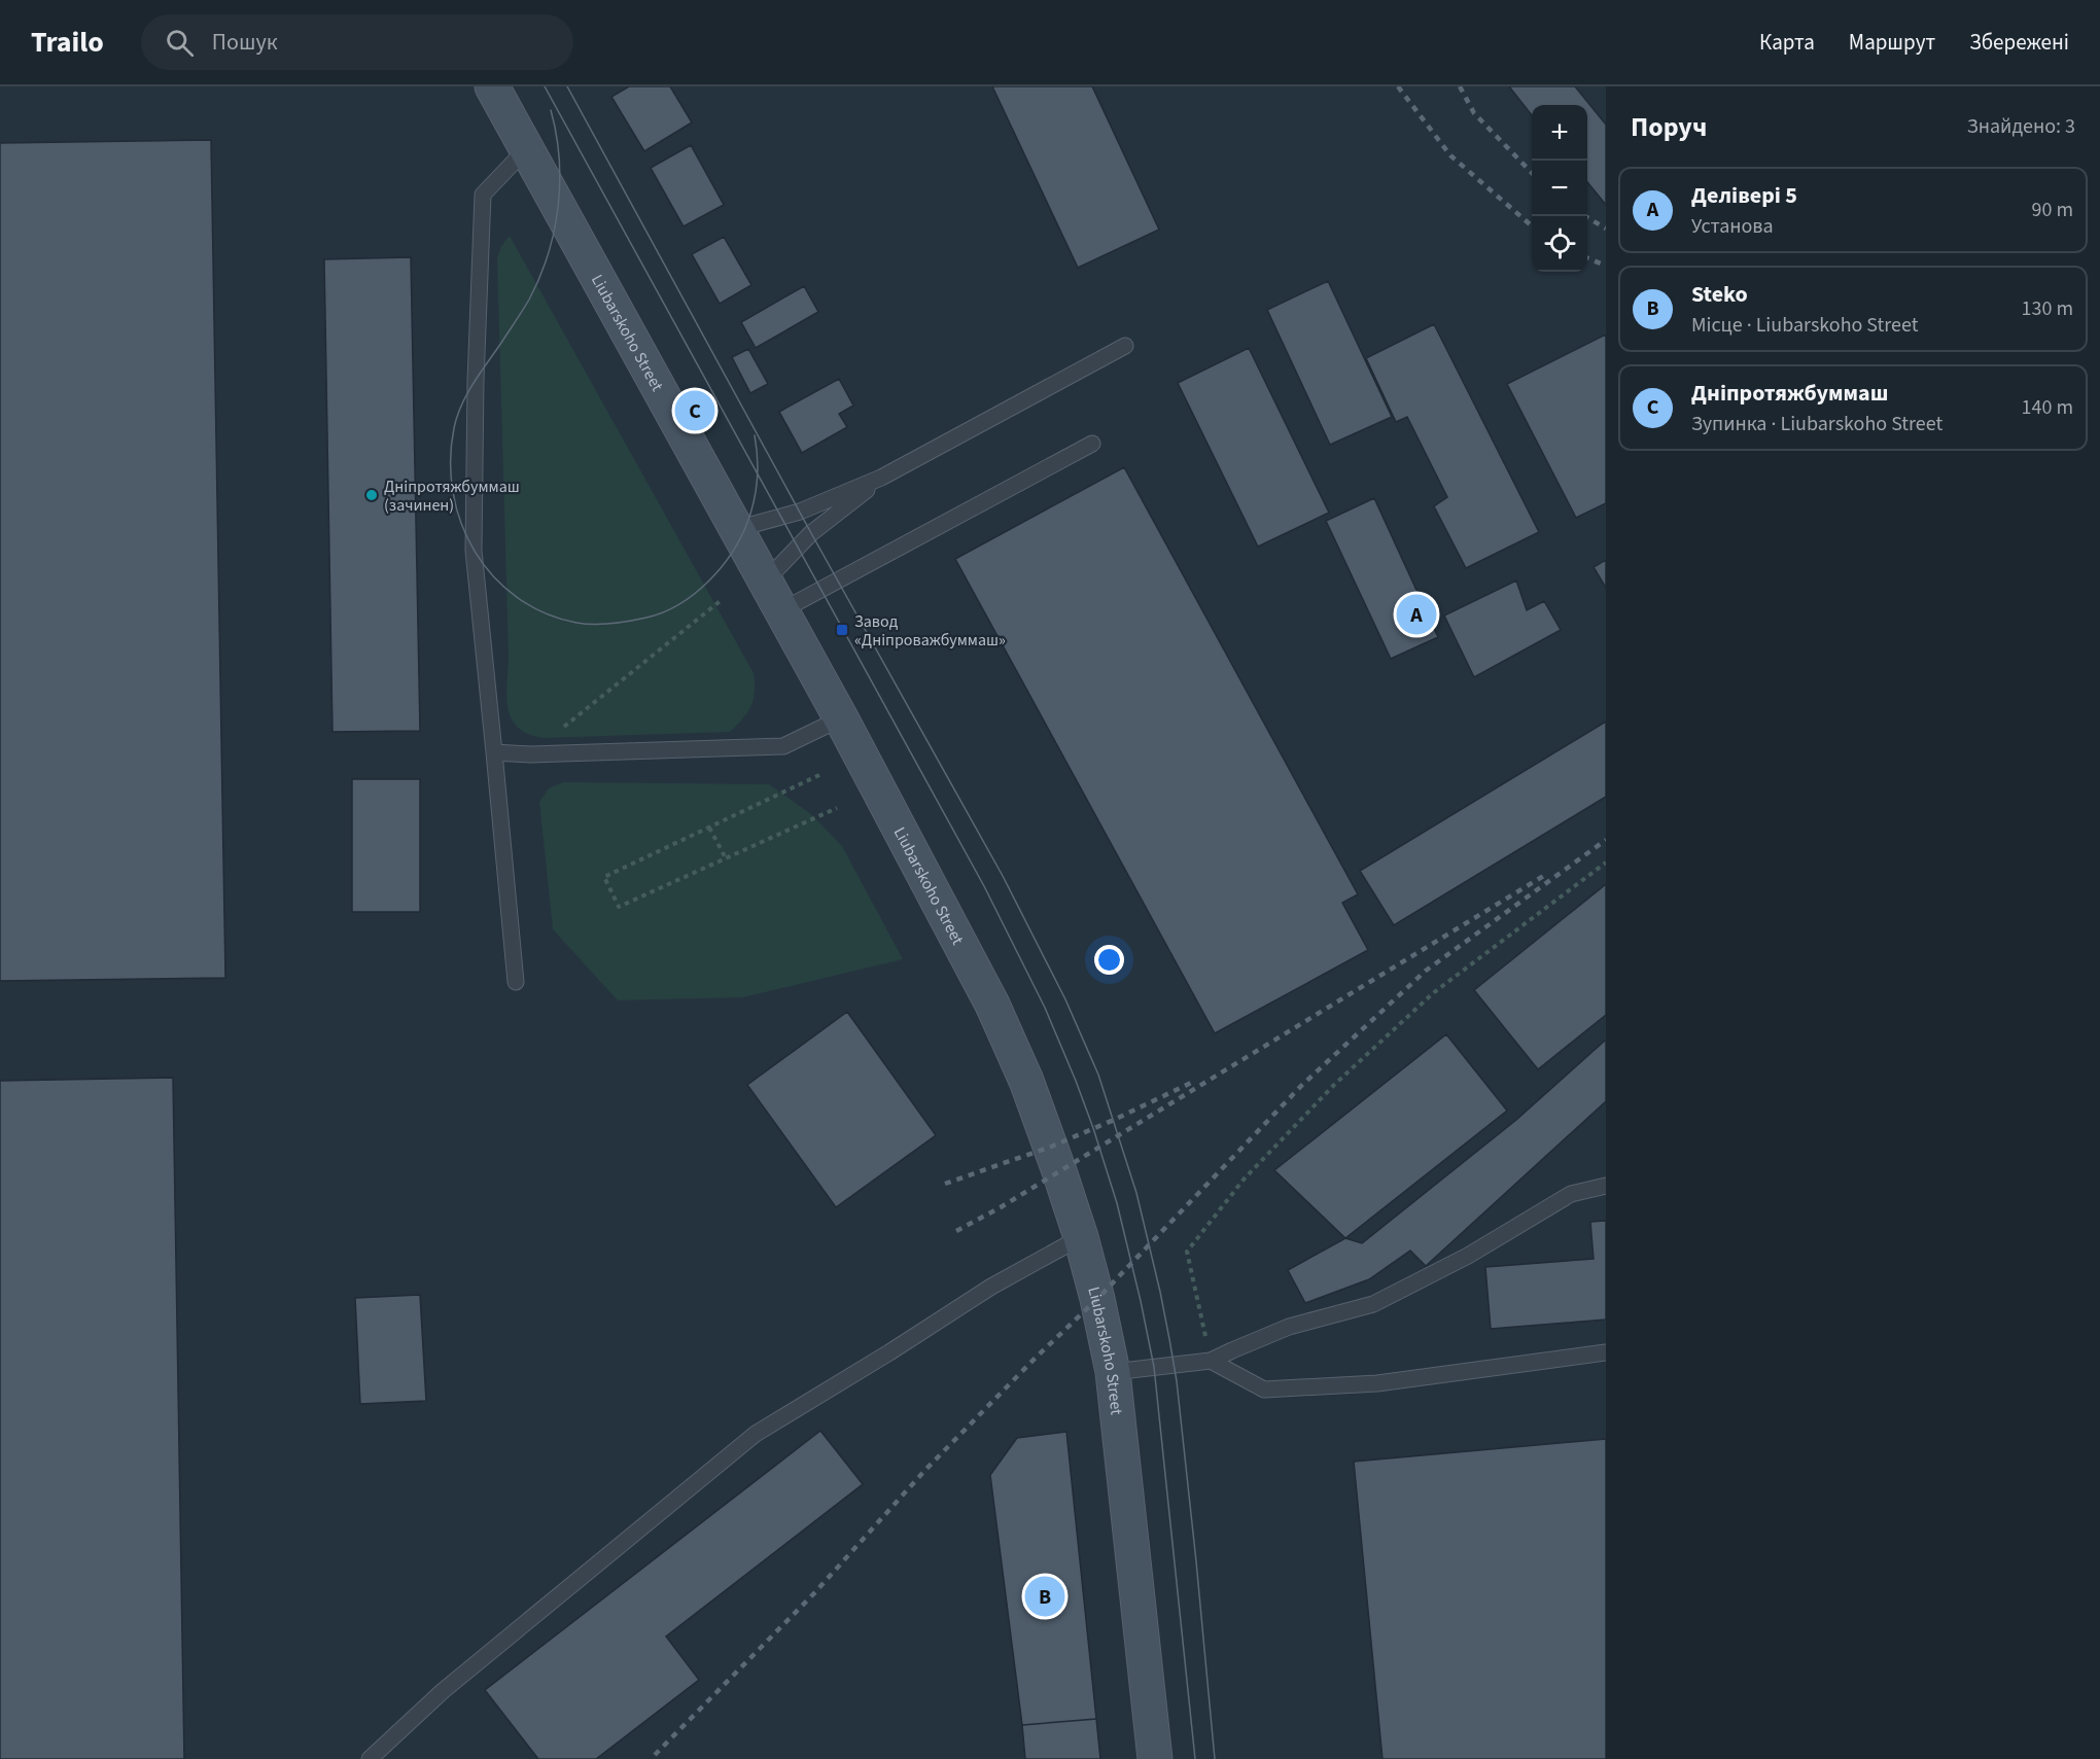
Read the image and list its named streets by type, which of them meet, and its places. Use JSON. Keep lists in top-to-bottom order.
{
  "streets": {
    "main road": ["Liubarskoho Street"]
  },
  "places": {
    "other": ["Дніпротяжбуммаш (зачинен)"],
    "transit": ["Завод «Дніпроважбуммаш»"]
  },
  "page": {
    "header": "Trailo",
    "search": "Пошук",
    "nav": ["Карта", "Маршрут", "Збережені"],
    "heading": ["Поруч", "Знайдено: 3"],
    "map_buttons": ["+", "−"],
    "list": [
      {
        "mark": "A",
        "name": "Делівері 5",
        "note": "Установа",
        "value": "90 m"
      },
      {
        "mark": "B",
        "name": "Steko",
        "note": "Місце · Liubarskoho Street",
        "value": "130 m"
      },
      {
        "mark": "C",
        "name": "Дніпротяжбуммаш",
        "note": "Зупинка · Liubarskoho Street",
        "value": "140 m"
      }
    ],
    "pins": ["C", "A", "B"]
  }
}
